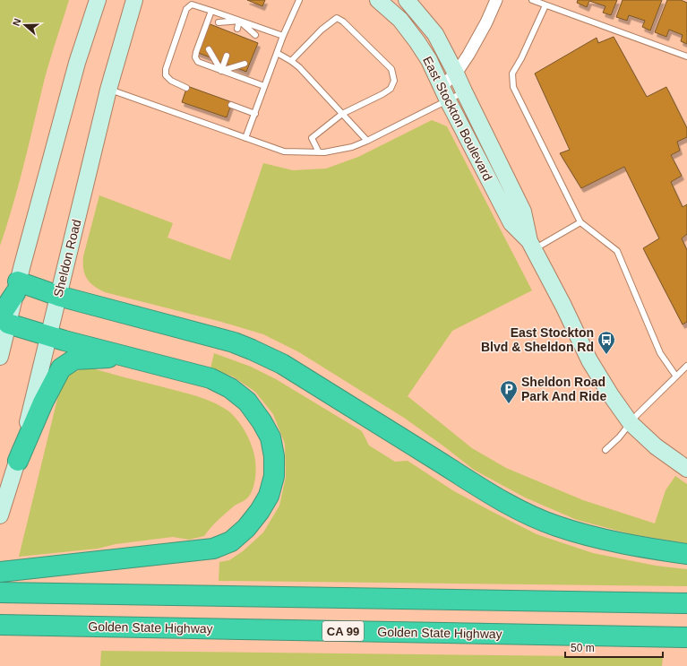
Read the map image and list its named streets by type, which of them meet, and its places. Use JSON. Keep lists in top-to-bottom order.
{
  "streets": {
    "highway": ["Golden State Highway", "CA 99"],
    "main road": ["East Stockton Boulevard", "Sheldon Road"]
  },
  "places": {
    "bus stop": ["East Stockton Blvd & Sheldon Rd"],
    "parking": ["Sheldon Road Park And Ride"]
  },
  "scale_bar": "50 m",
  "north": "left"
}
